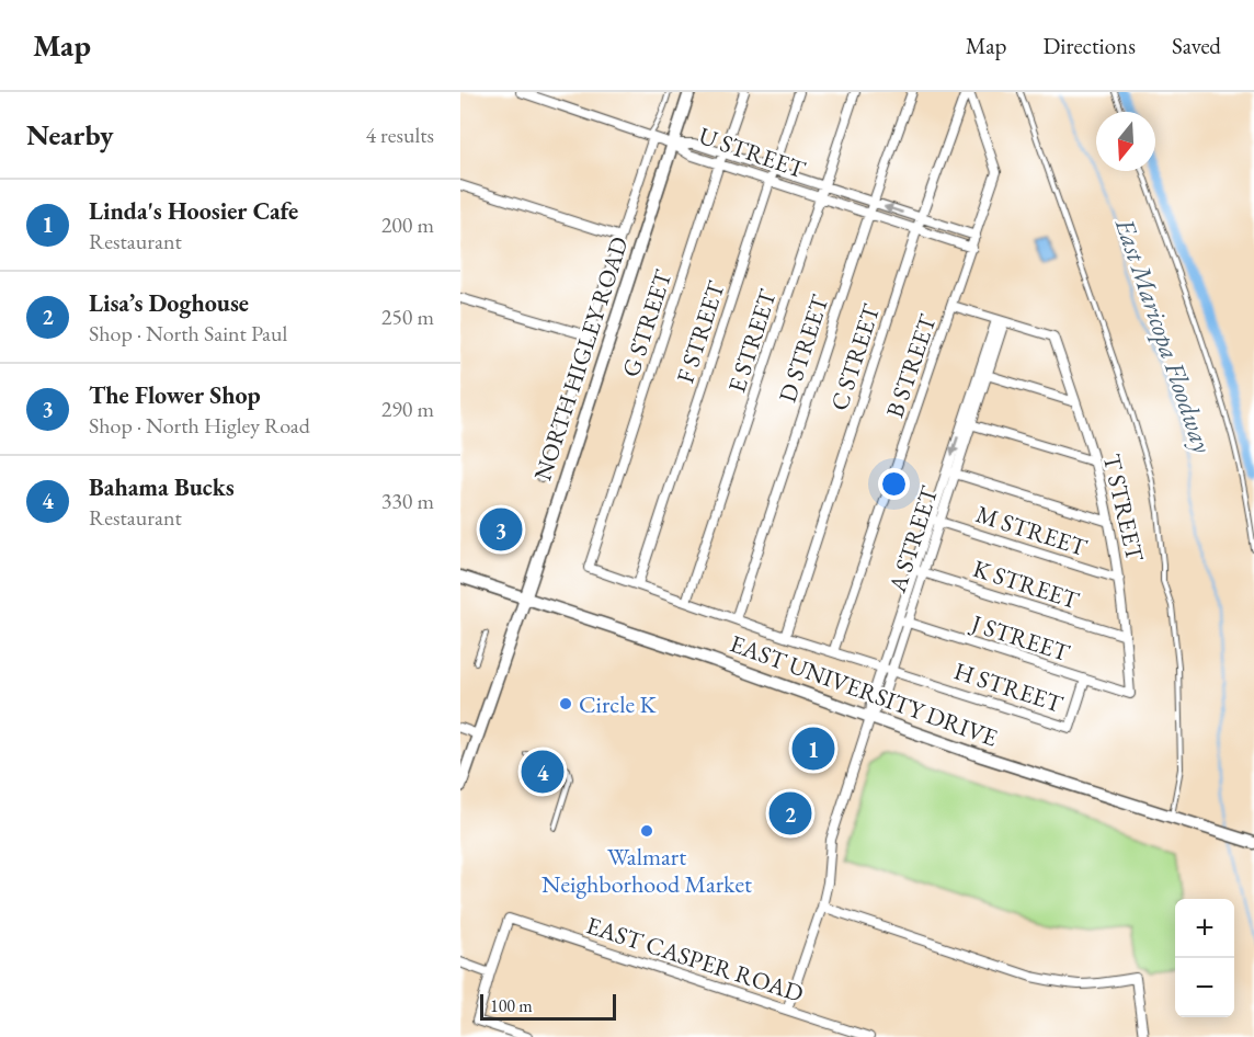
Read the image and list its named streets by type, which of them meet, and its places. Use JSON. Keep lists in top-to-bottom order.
{
  "streets": {
    "main road": ["NORTH HIGLEY ROAD", "EAST UNIVERSITY DRIVE"],
    "street": [
      "U STREET",
      "G STREET",
      "F STREET",
      "E STREET",
      "D STREET",
      "C STREET",
      "B STREET",
      "T STREET",
      "M STREET",
      "A STREET",
      "K STREET",
      "J STREET",
      "H STREET",
      "EAST CASPER ROAD"
    ]
  },
  "crossings": [
    ["U STREET", "G STREET"],
    ["U STREET", "F STREET"],
    ["U STREET", "E STREET"],
    ["U STREET", "D STREET"],
    ["U STREET", "C STREET"],
    ["U STREET", "NORTH HIGLEY ROAD"],
    ["U STREET", "B STREET"],
    ["G STREET", "F STREET"],
    ["C STREET", "B STREET"],
    ["NORTH HIGLEY ROAD", "EAST UNIVERSITY DRIVE"],
    ["T STREET", "M STREET"],
    ["T STREET", "A STREET"],
    ["T STREET", "K STREET"],
    ["T STREET", "J STREET"],
    ["M STREET", "A STREET"],
    ["A STREET", "K STREET"],
    ["A STREET", "J STREET"],
    ["A STREET", "H STREET"],
    ["A STREET", "EAST UNIVERSITY DRIVE"],
    ["A STREET", "EAST CASPER ROAD"],
    ["J STREET", "H STREET"]
  ],
  "water": ["East Maricopa Floodway"],
  "places": ["Circle K", "Walmart Neighborhood Market"],
  "scale_bar": "100 m",
  "north": "bottom",
  "page": {
    "header": "Map",
    "nav": ["Map", "Directions", "Saved"],
    "heading": ["Nearby", "4 results"],
    "list": [
      {
        "mark": "1",
        "name": "Linda's Hoosier Cafe",
        "note": "Restaurant",
        "value": "200 m"
      },
      {
        "mark": "2",
        "name": "Lisa’s Doghouse",
        "note": "Shop · North Saint Paul",
        "value": "250 m"
      },
      {
        "mark": "3",
        "name": "The Flower Shop",
        "note": "Shop · North Higley Road",
        "value": "290 m"
      },
      {
        "mark": "4",
        "name": "Bahama Bucks",
        "note": "Restaurant",
        "value": "330 m"
      }
    ],
    "pins": [
      "3",
      "1",
      "4",
      "2"
    ],
    "map_buttons": ["+", "−"],
    "scale": "100 m"
  }
}
